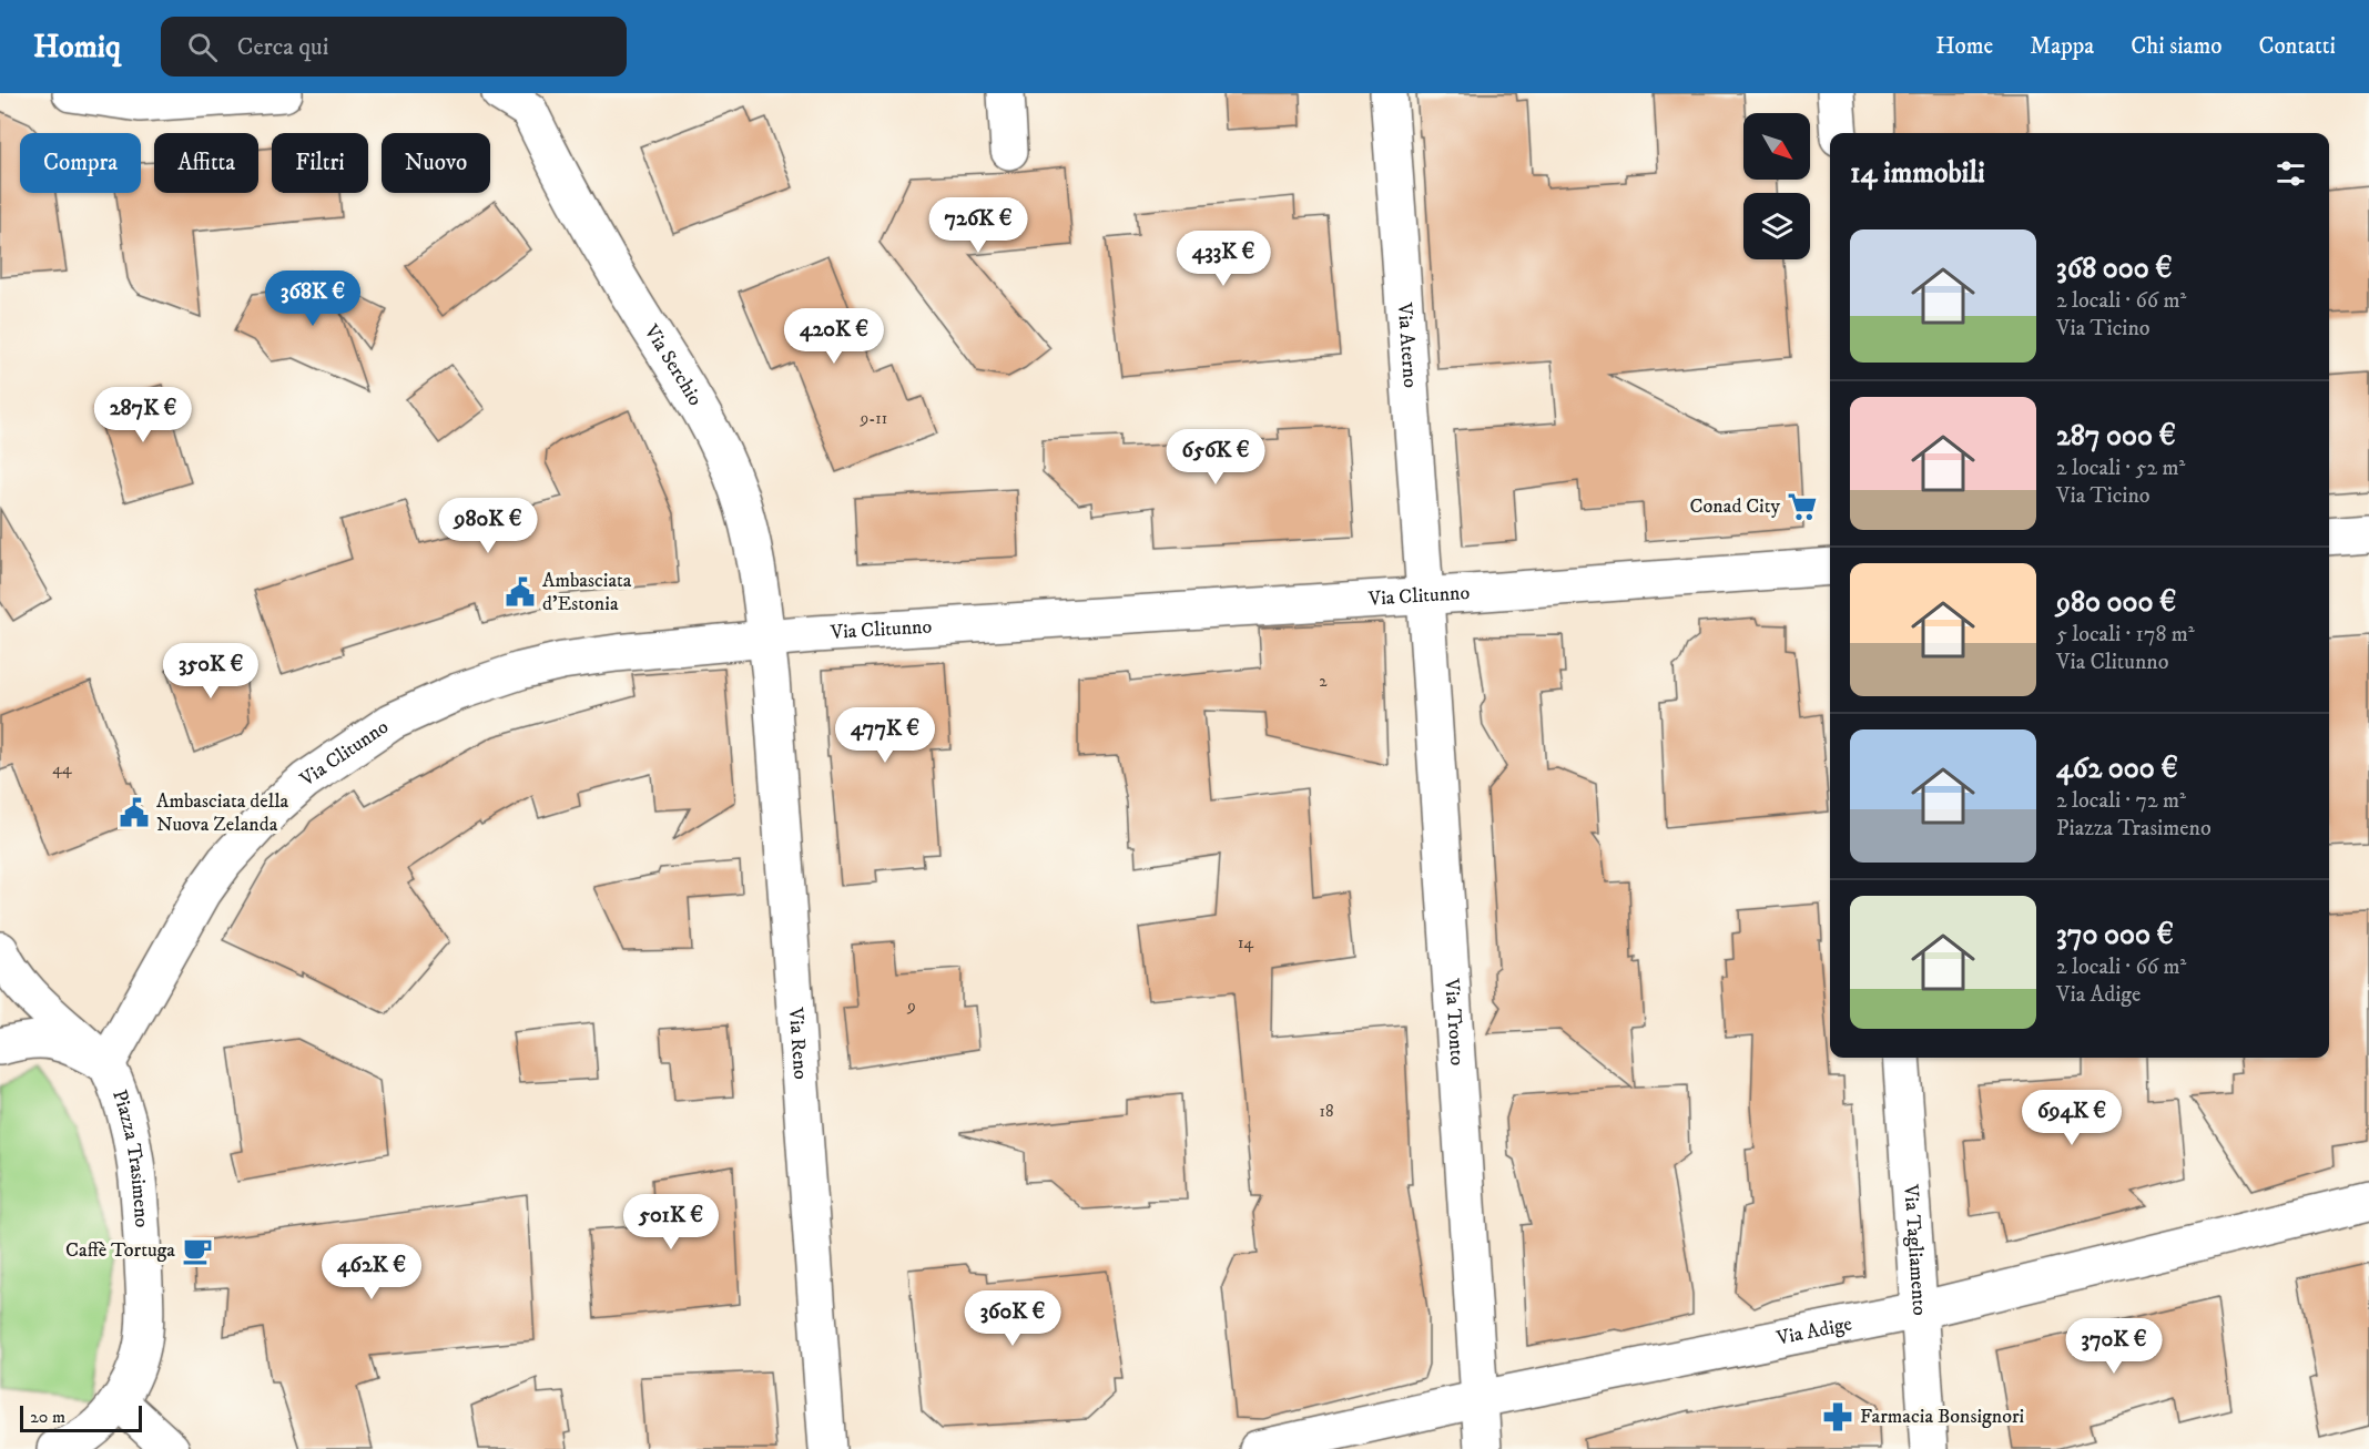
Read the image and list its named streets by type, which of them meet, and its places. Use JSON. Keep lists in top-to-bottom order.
{
  "streets": {
    "street": [
      "Via Aterno",
      "Via Serchio",
      "Via Clitunno",
      "Via Tronto",
      "Via Reno",
      "Piazza Trasimeno",
      "Via Tagliamento",
      "Via Adige"
    ]
  },
  "crossings": [
    ["Via Aterno", "Via Clitunno"],
    ["Via Aterno", "Via Tronto"],
    ["Via Serchio", "Via Clitunno"],
    ["Via Serchio", "Via Reno"],
    ["Via Clitunno", "Via Tronto"],
    ["Via Clitunno", "Via Reno"],
    ["Via Clitunno", "Piazza Trasimeno"],
    ["Via Tronto", "Via Adige"],
    ["Via Tagliamento", "Via Adige"]
  ],
  "places": {
    "supermarket": ["Conad City"],
    "public building": ["Ambasciata d'Estonia", "Ambasciata della Nuova Zelanda"],
    "cafe": ["Caffè Tortuga"],
    "pharmacy": ["Farmacia Bonsignori"]
  },
  "house_numbers": [
    "9-11",
    "2",
    "44",
    "14",
    "9",
    "18"
  ],
  "scale_bar": "20 m",
  "north": "bottom right",
  "page": {
    "header": "Homiq",
    "search": "Cerca qui",
    "nav": [
      "Home",
      "Mappa",
      "Chi siamo",
      "Contatti"
    ],
    "chip": [
      "Compra",
      "Affitta",
      "Filtri",
      "Nuovo"
    ],
    "heading": "14 immobili",
    "price": [
      "726K €",
      "433K €",
      "368K €",
      "420K €",
      "287K €",
      "656K €",
      "980K €",
      "350K €",
      "477K €",
      "694K €",
      "501K €",
      "462K €",
      "360K €",
      "370K €"
    ],
    "list": [
      {
        "name": "368 000 €",
        "note": "2 locali · 66 m² · Via Ticino"
      },
      {
        "name": "287 000 €",
        "note": "2 locali · 52 m² · Via Ticino"
      },
      {
        "name": "980 000 €",
        "note": "5 locali · 178 m² · Via Clitunno"
      },
      {
        "name": "462 000 €",
        "note": "2 locali · 72 m² · Piazza Trasimeno"
      },
      {
        "name": "370 000 €",
        "note": "2 locali · 66 m² · Via Adige"
      }
    ],
    "scale": "20 m"
  }
}
